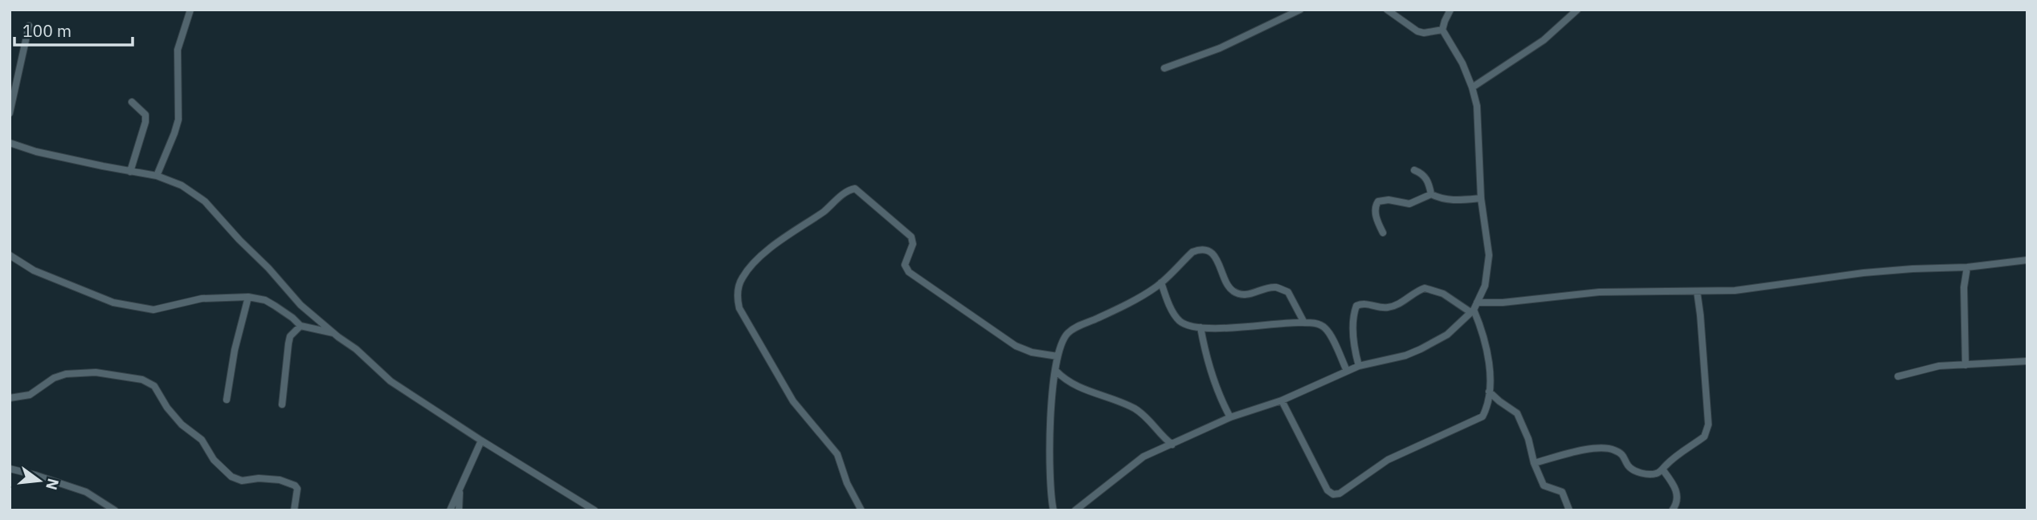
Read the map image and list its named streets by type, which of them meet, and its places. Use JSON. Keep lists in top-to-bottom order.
{
  "scale_bar": "100 m",
  "north": "right"
}
